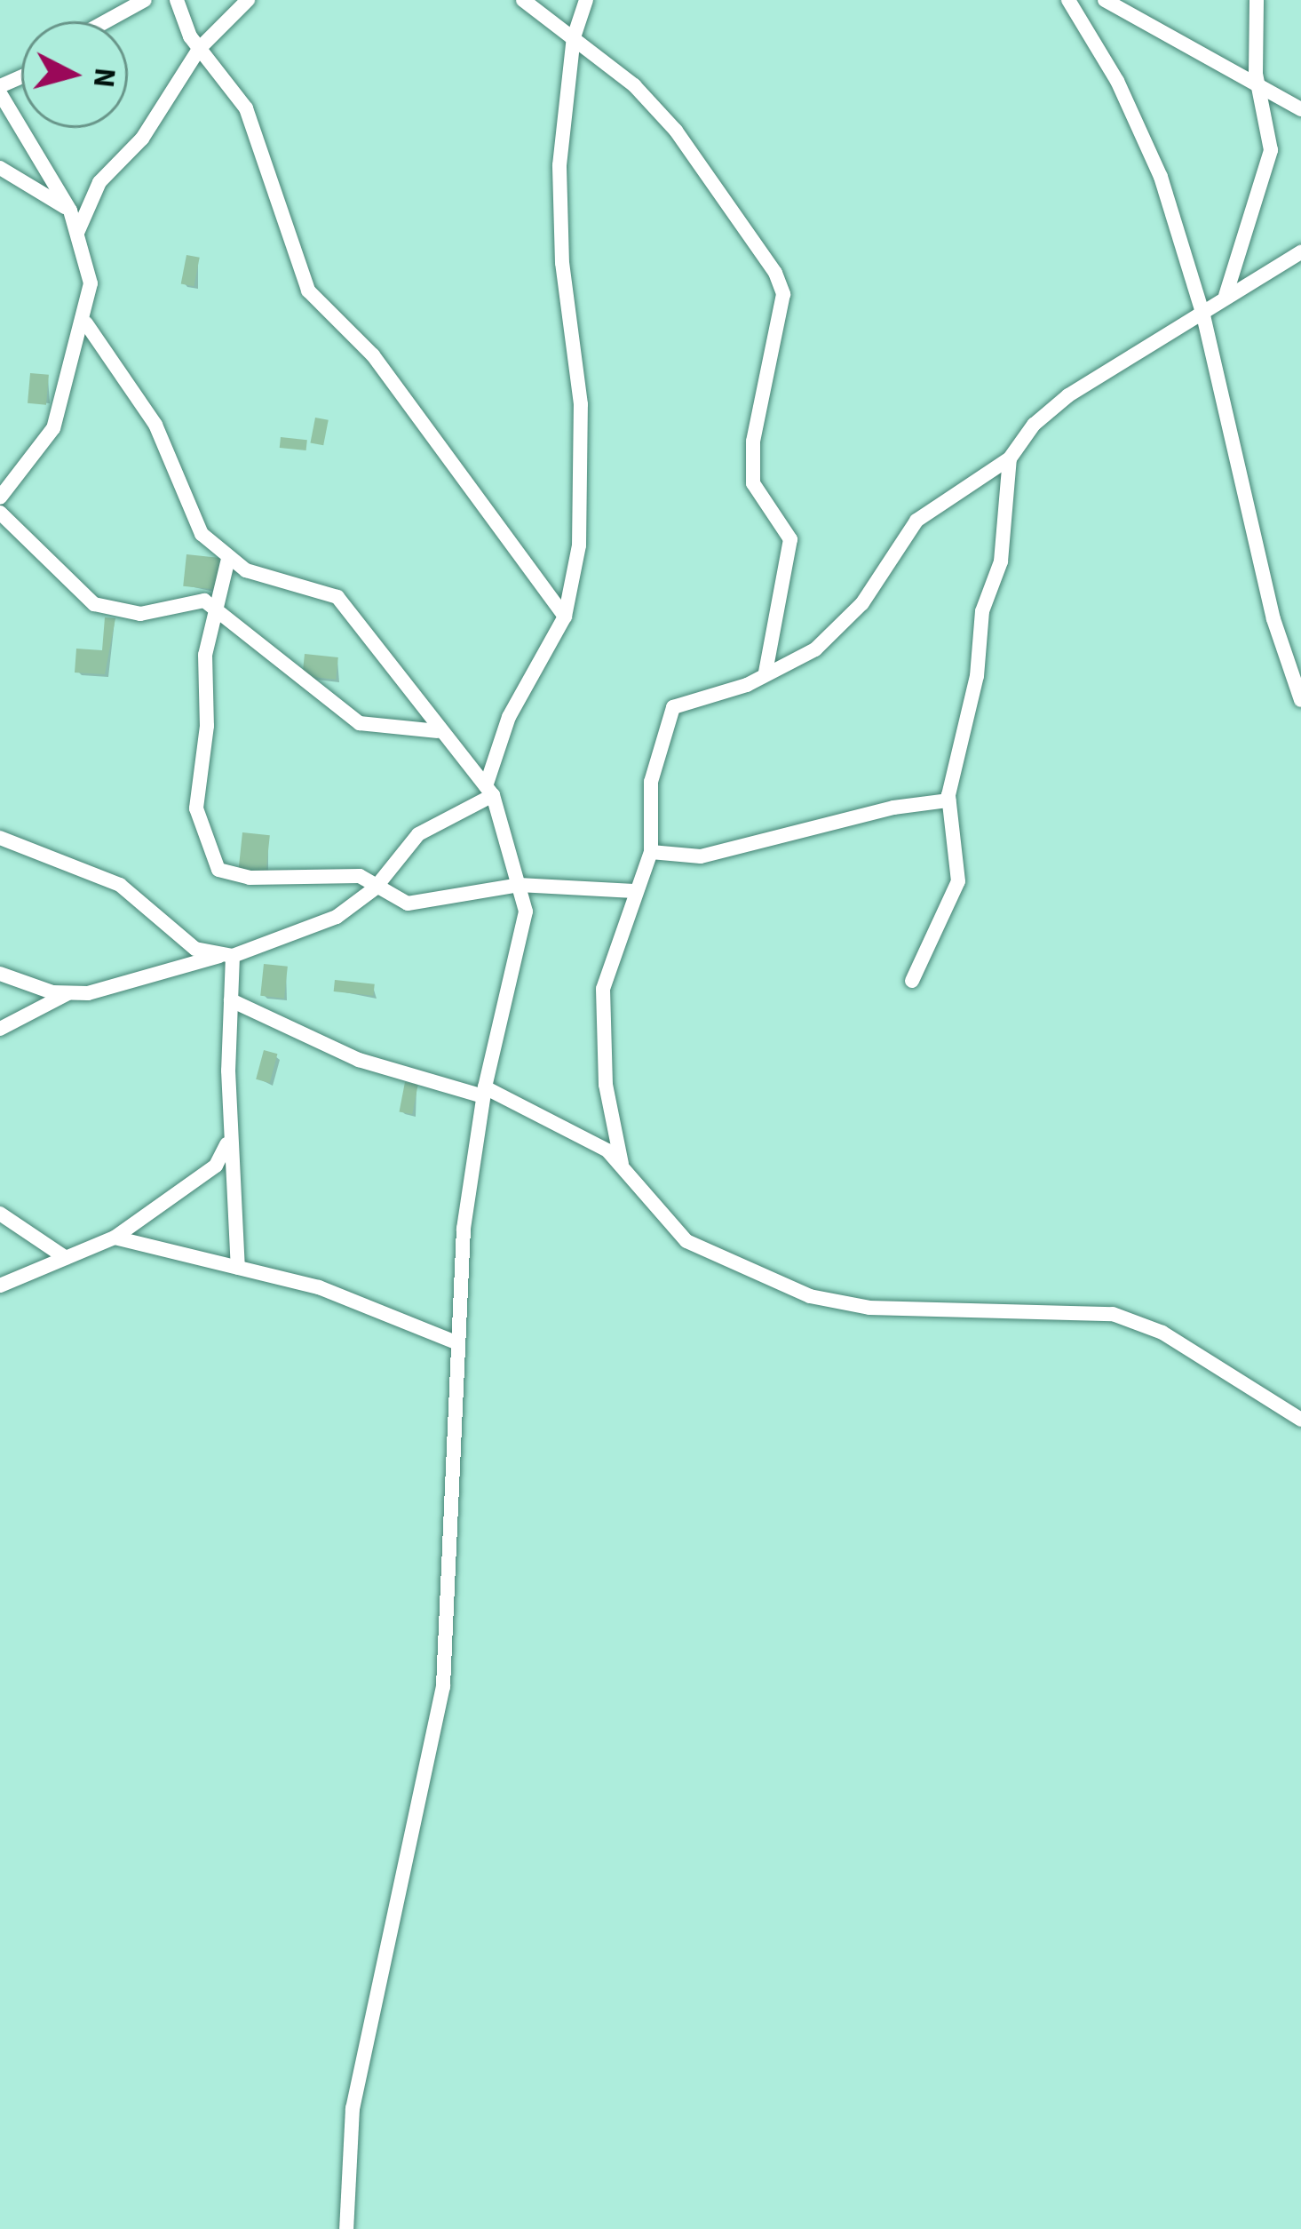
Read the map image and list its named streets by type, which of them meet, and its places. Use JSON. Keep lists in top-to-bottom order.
{
  "north": "right"
}
